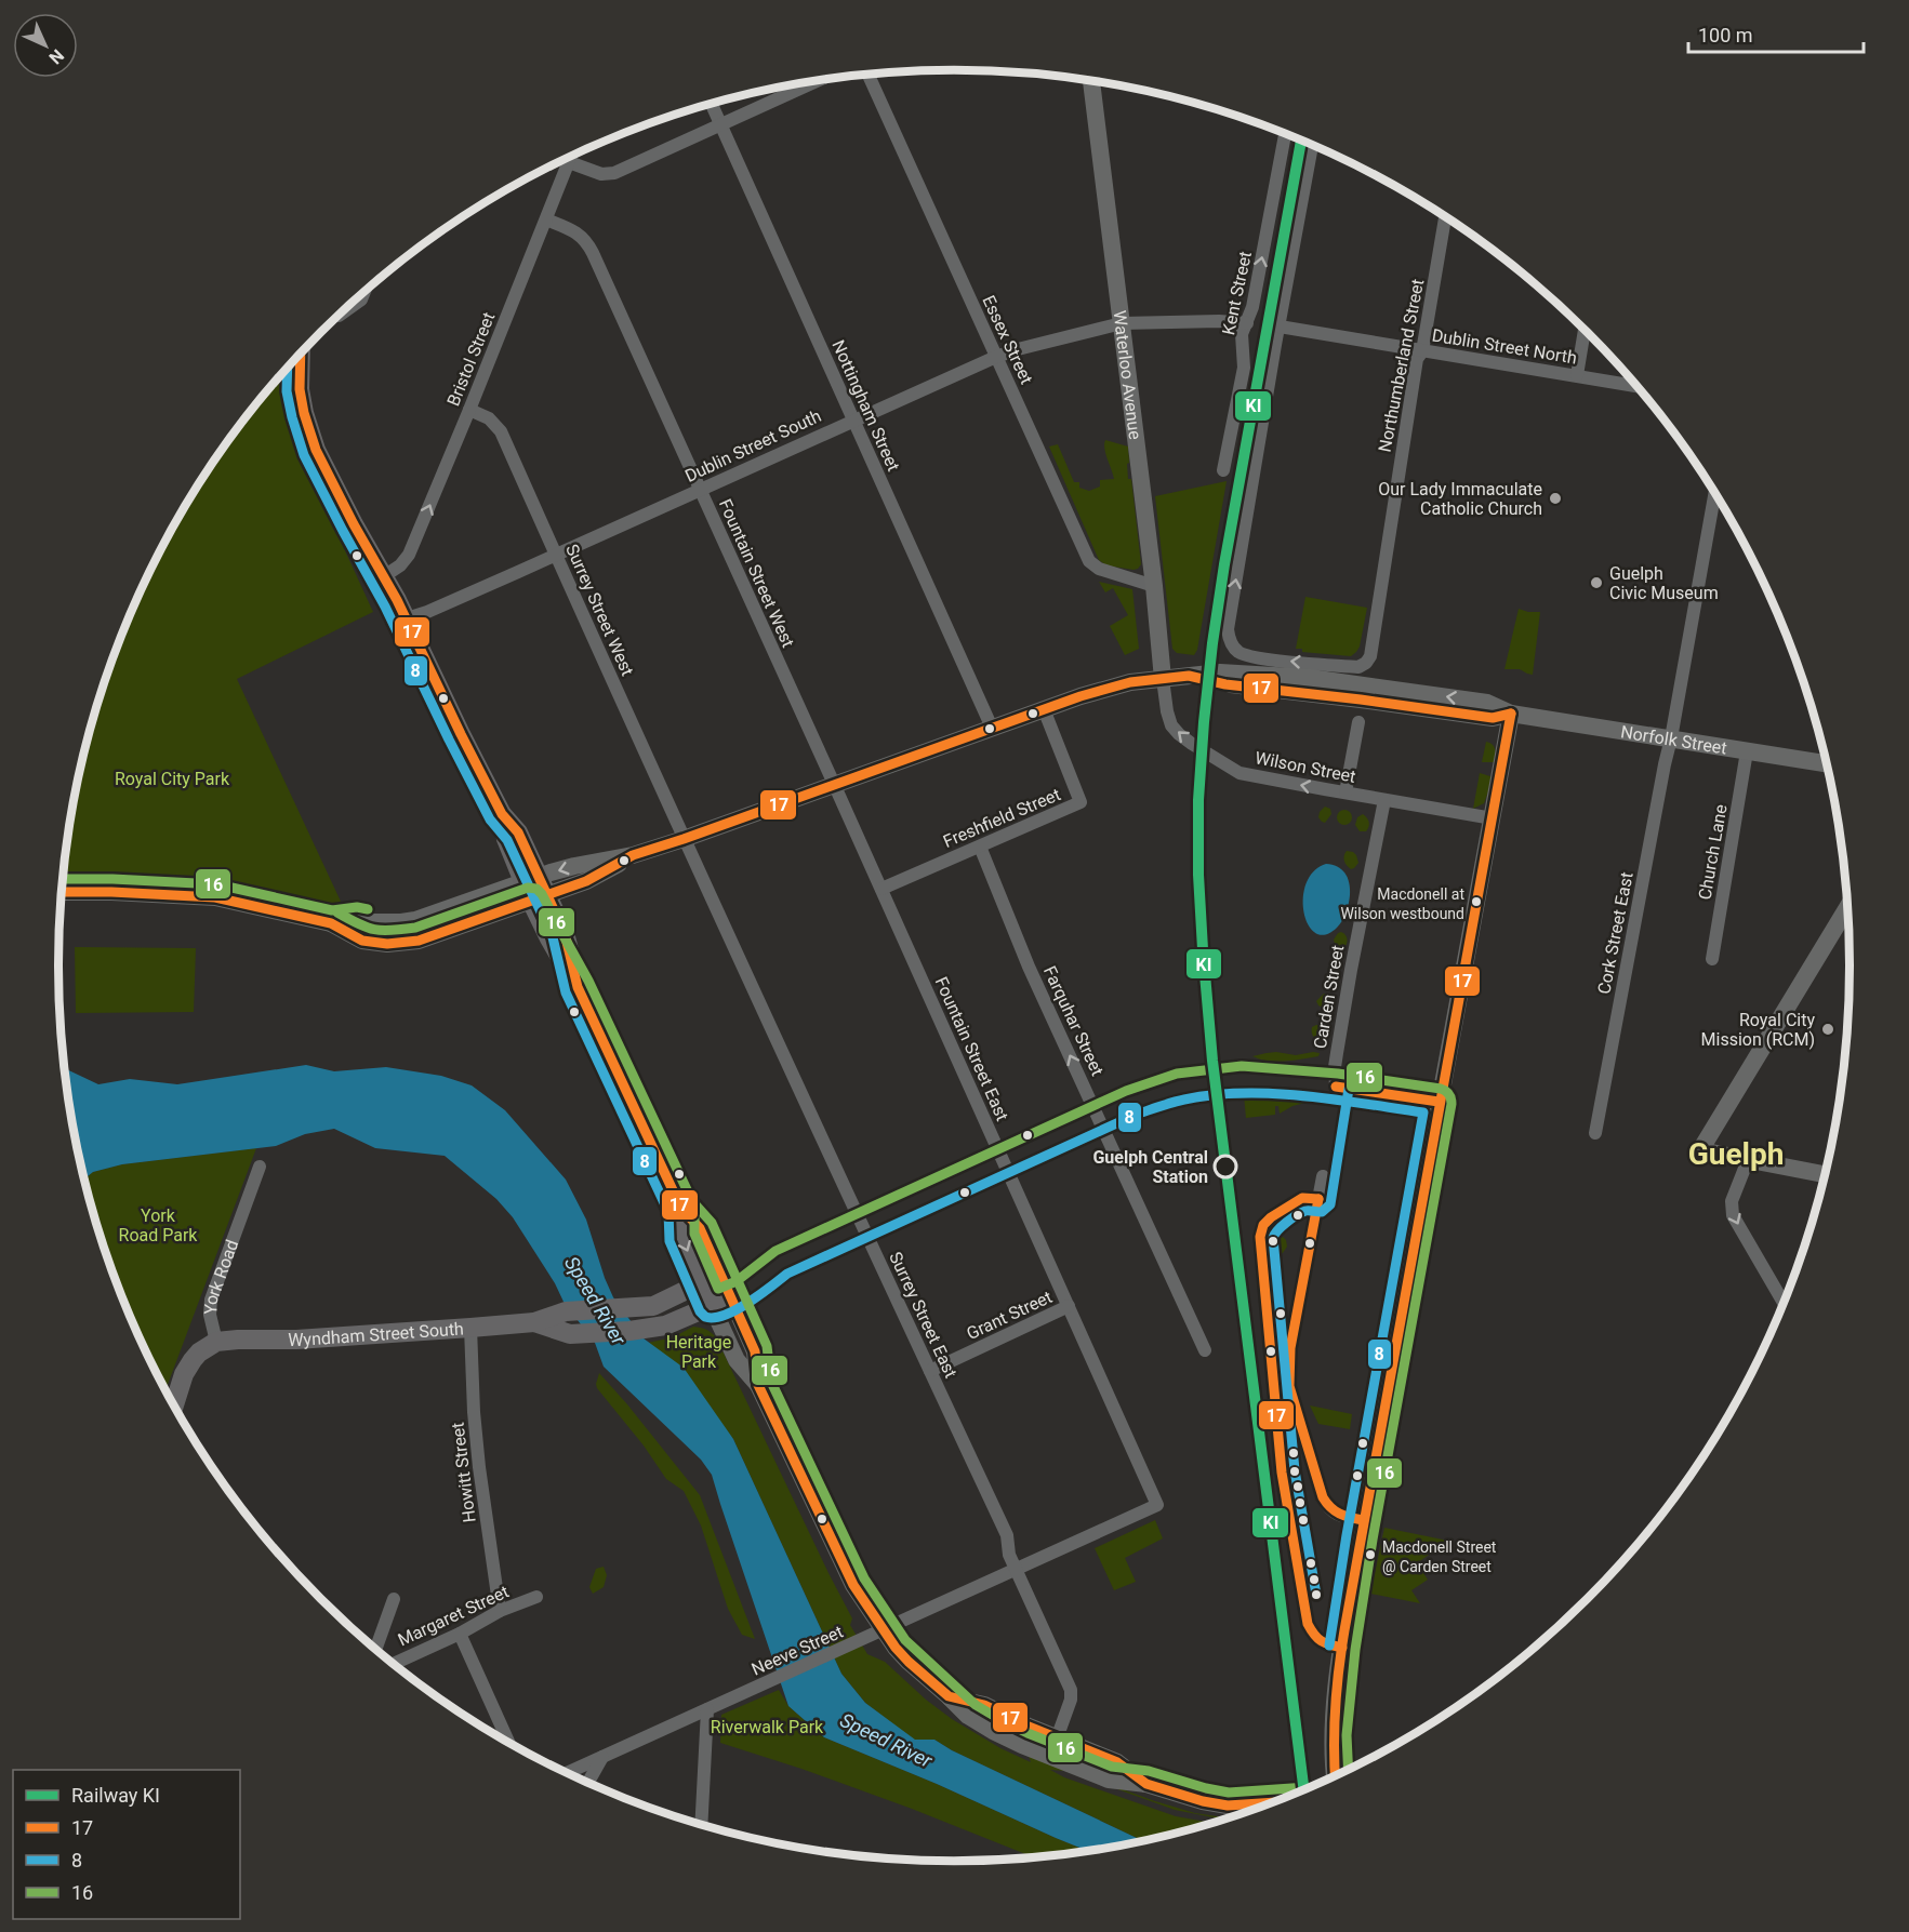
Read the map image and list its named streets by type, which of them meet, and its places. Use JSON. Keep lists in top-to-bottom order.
{
  "streets": {
    "main road": [
      "Waterloo Avenue",
      "Norfolk Street",
      "York Road",
      "Wyndham Street South"
    ],
    "street": [
      "Kent Street",
      "Essex Street",
      "Dublin Street North",
      "Bristol Street",
      "Northumberland Street",
      "Nottingham Street",
      "Dublin Street South",
      "Fountain Street West",
      "Surrey Street West",
      "Wilson Street",
      "Freshfield Street",
      "Church Lane",
      "Cork Street East",
      "Carden Street",
      "Farquhar Street",
      "Fountain Street East",
      "Surrey Street East",
      "Grant Street",
      "Howitt Street",
      "Margaret Street",
      "Neeve Street"
    ]
  },
  "crossings": [
    ["Essex Street", "Waterloo Avenue"],
    ["Essex Street", "Dublin Street South"],
    ["Dublin Street North", "Northumberland Street"],
    ["Bristol Street", "Fountain Street West"],
    ["Bristol Street", "Surrey Street West"],
    ["Waterloo Avenue", "Dublin Street South"],
    ["Waterloo Avenue", "Norfolk Street"],
    ["Waterloo Avenue", "Wilson Street"],
    ["Nottingham Street", "Dublin Street South"],
    ["Nottingham Street", "Norfolk Street"],
    ["Dublin Street South", "Fountain Street West"],
    ["Dublin Street South", "Surrey Street West"],
    ["Fountain Street West", "Norfolk Street"],
    ["Fountain Street West", "Fountain Street East"],
    ["Surrey Street West", "Norfolk Street"],
    ["Surrey Street West", "Surrey Street East"],
    ["Norfolk Street", "Wilson Street"],
    ["Norfolk Street", "Freshfield Street"],
    ["Norfolk Street", "Church Lane"],
    ["Norfolk Street", "Cork Street East"],
    ["Norfolk Street", "Fountain Street East"],
    ["Norfolk Street", "Surrey Street East"],
    ["Wilson Street", "Carden Street"],
    ["Freshfield Street", "Farquhar Street"],
    ["Freshfield Street", "Fountain Street East"],
    ["Fountain Street East", "Grant Street"],
    ["Fountain Street East", "Neeve Street"],
    ["York Road", "Wyndham Street South"],
    ["Surrey Street East", "Grant Street"],
    ["Surrey Street East", "Neeve Street"],
    ["Wyndham Street South", "Howitt Street"],
    ["Howitt Street", "Margaret Street"]
  ],
  "one_way": ["Bristol Street", "Wilson Street", "Farquhar Street"],
  "districts": ["Guelph"],
  "water": ["Speed River"],
  "parks": [
    "Royal City Park",
    "York Road Park",
    "Heritage Park",
    "Riverwalk Park"
  ],
  "places": [
    "Our Lady Immaculate Catholic Church",
    "Guelph Civic Museum",
    "Macdonell at Wilson westbound",
    "Royal City Mission (RCM)",
    "Guelph Central Station",
    "Macdonell Street @ Carden Street"
  ],
  "lines": [
    "rail line KI",
    "transit line 17",
    "transit line 8",
    "transit line 16"
  ],
  "legend": [
    "Railway KI",
    "17",
    "8",
    "16"
  ],
  "scale_bar": "100 m",
  "north": "bottom right"
}
